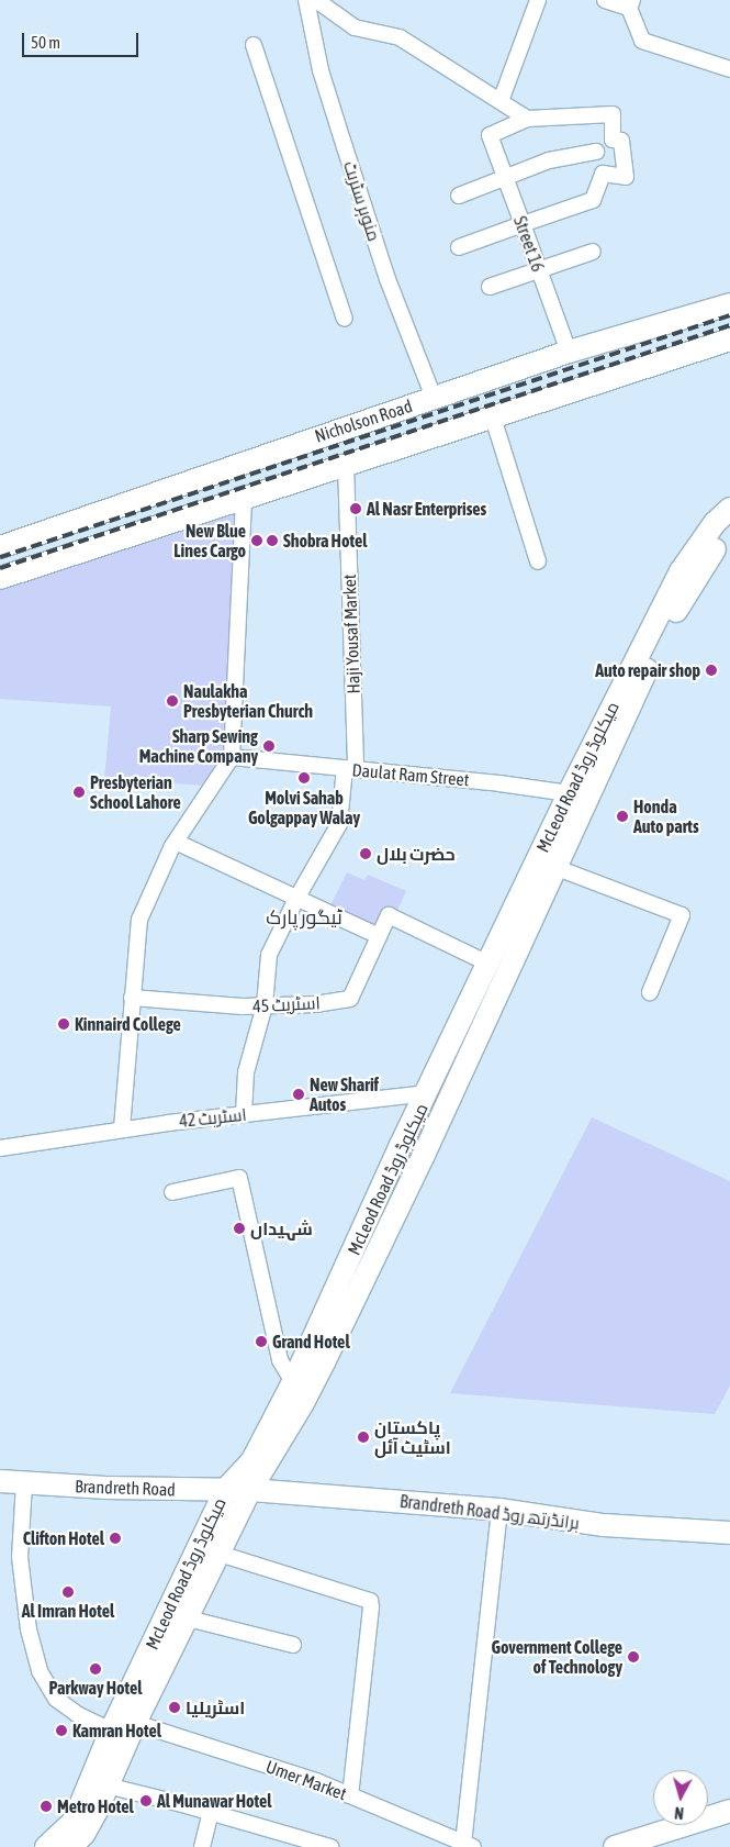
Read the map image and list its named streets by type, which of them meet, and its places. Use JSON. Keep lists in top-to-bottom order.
{
  "streets": {
    "main road": [
      "Nicholson Road",
      "McLeod Road میکلوڈ روڈ",
      "Brandreth Road",
      "Brandreth Road برانڈرتھ روڈ"
    ],
    "street": [
      "منوہر سٹریٹ",
      "Street 16",
      "Haji Yousaf Market",
      "Daulat Ram Street",
      "اسٹریٹ 45",
      "اسٹریٹ 42",
      "Umer Market"
    ]
  },
  "crossings": [
    ["منوہر سٹریٹ", "Nicholson Road"],
    ["Street 16", "Nicholson Road"],
    ["Nicholson Road", "Haji Yousaf Market"],
    ["Haji Yousaf Market", "Daulat Ram Street"],
    ["Haji Yousaf Market", "اسٹریٹ 45"],
    ["Haji Yousaf Market", "اسٹریٹ 42"],
    ["Daulat Ram Street", "McLeod Road میکلوڈ روڈ"],
    ["McLeod Road میکلوڈ روڈ", "اسٹریٹ 45"],
    ["McLeod Road میکلوڈ روڈ", "اسٹریٹ 42"],
    ["McLeod Road میکلوڈ روڈ", "Brandreth Road"],
    ["McLeod Road میکلوڈ روڈ", "Brandreth Road برانڈرتھ روڈ"],
    ["McLeod Road میکلوڈ روڈ", "Umer Market"],
    ["Brandreth Road", "Brandreth Road برانڈرتھ روڈ"]
  ],
  "districts": ["ٹیگور پارک"],
  "places": [
    "Al Nasr Enterprises",
    "New Blue Lines Cargo",
    "Shobra Hotel",
    "Auto repair shop",
    "Naulakha Presbyterian Church",
    "Sharp Sewing Machine Company",
    "Molvi Sahab Golgappay Walay",
    "Presbyterian School Lahore",
    "Honda Auto parts",
    "حضرت بلال",
    "Kinnaird College",
    "New Sharif Autos",
    "شہیداں",
    "Grand Hotel",
    "پاکستان اسٹیٹ آئل",
    "Clifton Hotel",
    "Al Imran Hotel",
    "Government College of Technology",
    "Parkway Hotel",
    "اسٹریلیا",
    "Kamran Hotel",
    "Al Munawar Hotel",
    "Metro Hotel"
  ],
  "scale_bar": "50 m",
  "north": "bottom"
}
